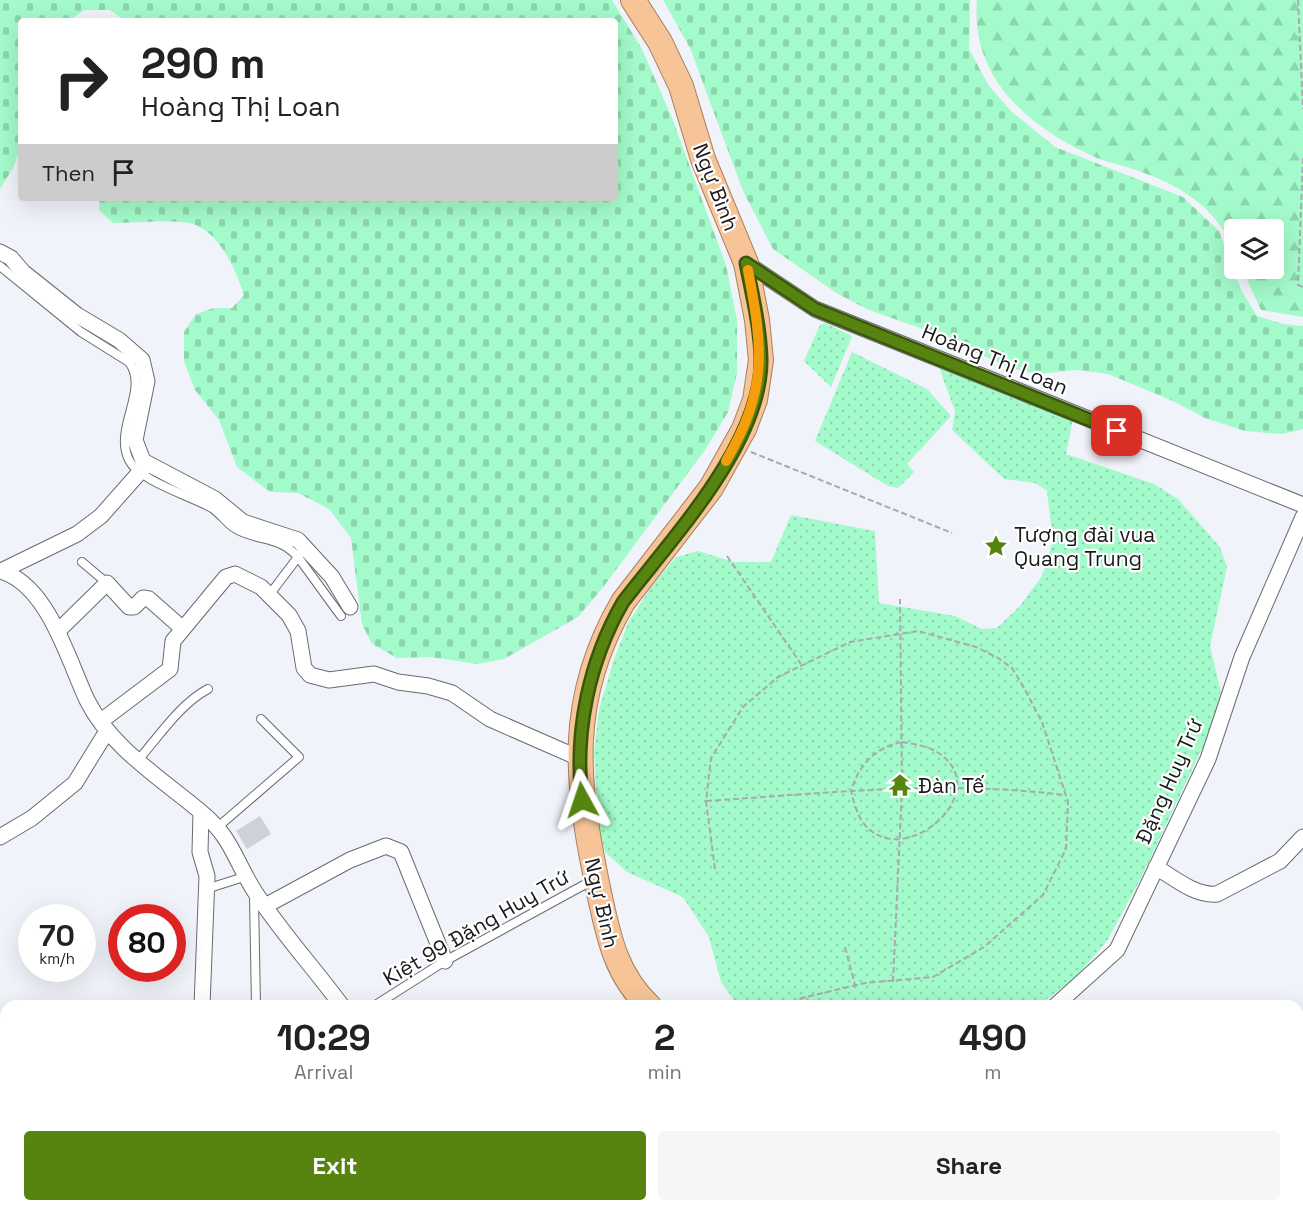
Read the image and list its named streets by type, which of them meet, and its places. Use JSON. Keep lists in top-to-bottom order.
{
  "streets": {
    "highway": ["Ngự Bình"],
    "street": ["Hoàng Thị Loan", "Đặng Huy Trứ"],
    "lane": ["Kiệt 99 Đặng Huy Trứ"]
  },
  "crossings": [
    ["Ngự Bình", "Hoàng Thị Loan"],
    ["Ngự Bình", "Kiệt 99 Đặng Huy Trứ"]
  ],
  "places": {
    "place": ["Tượng đài vua Quang Trung"],
    "temple": ["Đàn Tế"]
  },
  "page": {
    "turn": ["290 m", "Hoàng Thị Loan"],
    "then": "Then",
    "speed": "70 km/h",
    "limit": "80",
    "eta": [
      "10:29",
      "Arrival",
      "2",
      "min",
      "490",
      "m"
    ],
    "buttons": ["Exit", "Share"]
  }
}
